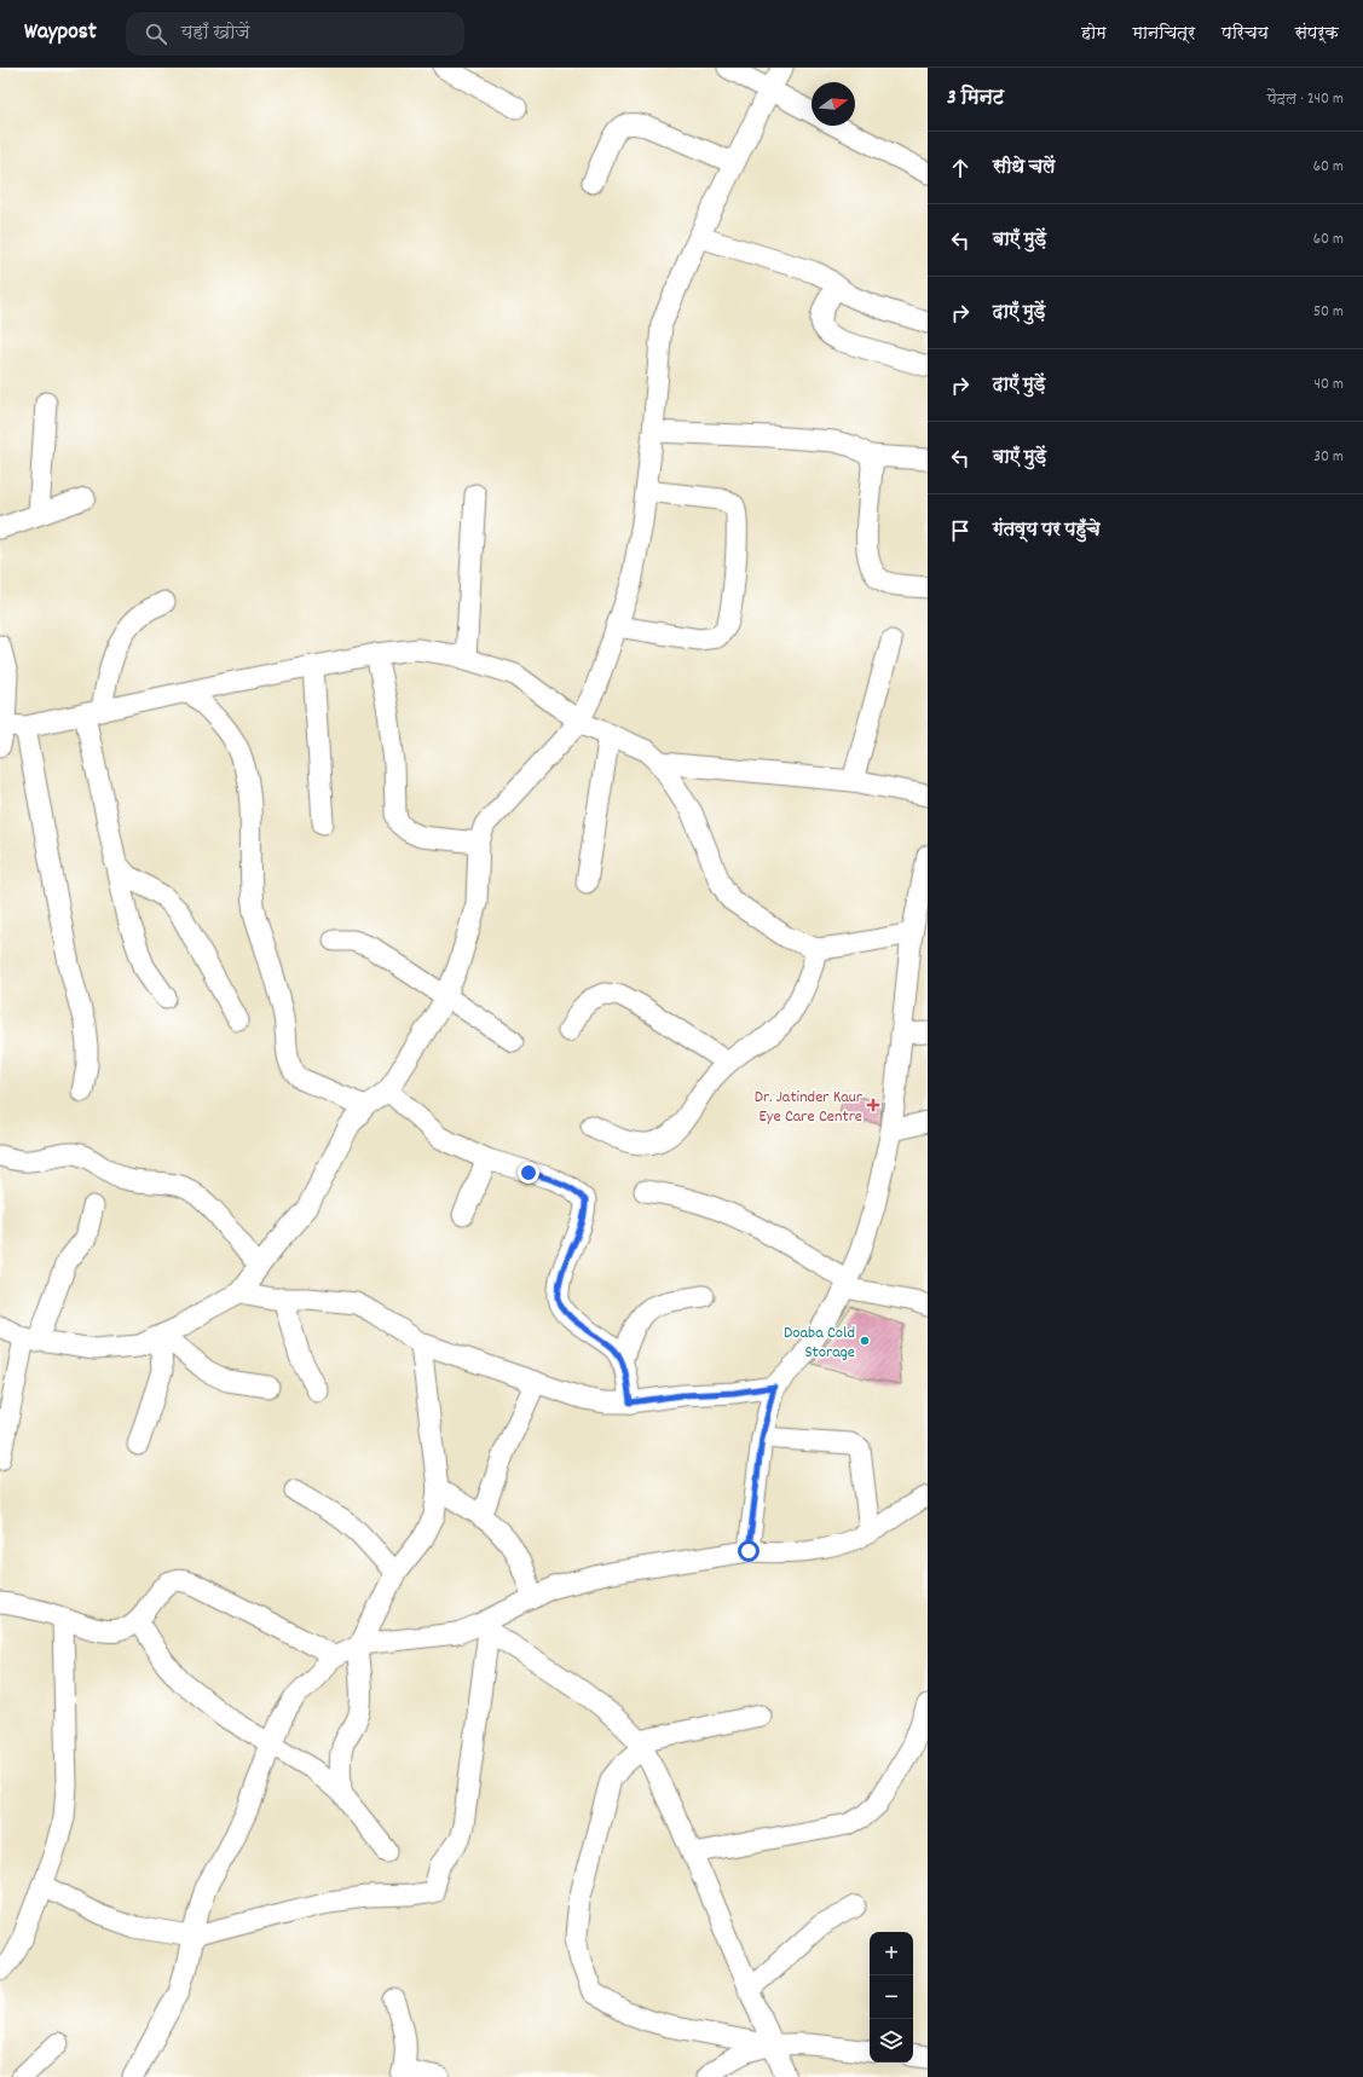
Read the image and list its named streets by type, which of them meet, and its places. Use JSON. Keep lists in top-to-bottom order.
{
  "places": {
    "health": ["Dr. Jatinder Kaur Eye Care Centre"],
    "other": ["Doaba Cold Storage"]
  },
  "north": "right",
  "page": {
    "header": "Waypost",
    "search": "यहाँ खोजें",
    "nav": [
      "होम",
      "मानचित्र",
      "परिचय",
      "संपर्क"
    ],
    "heading": ["3 मिनट", "पैदल · 240 m"],
    "list": [
      ["सीधे चलें", "60 m"],
      ["बाएँ मुड़ें", "60 m"],
      ["दाएँ मुड़ें", "50 m"],
      ["दाएँ मुड़ें", "40 m"],
      ["बाएँ मुड़ें", "30 m"],
      "गंतव्य पर पहुँचे"
    ],
    "map_buttons": ["+", "−"]
  }
}
